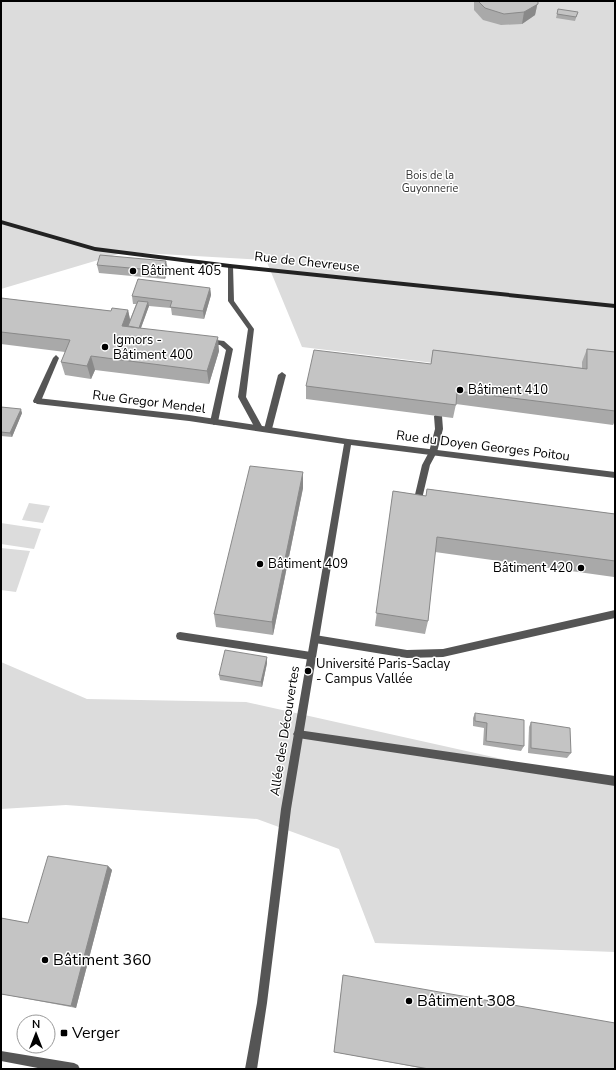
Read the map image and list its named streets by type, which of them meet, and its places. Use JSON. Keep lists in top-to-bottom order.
{
  "streets": {
    "street": [
      "Rue de Chevreuse",
      "Rue Gregor Mendel",
      "Rue du Doyen Georges Poitou",
      "Allée des Découvertes"
    ]
  },
  "crossings": [
    ["Rue du Doyen Georges Poitou", "Allée des Découvertes"]
  ],
  "parks": ["Bois de la Guyonnerie"],
  "places": {
    "other": [
      "Bâtiment 405",
      "Igmors - Bâtiment 400",
      "Bâtiment 410",
      "Bâtiment 409",
      "Bâtiment 420",
      "Université Paris-Saclay - Campus Vallée",
      "Bâtiment 360",
      "Bâtiment 308"
    ],
    "transit": ["Verger"]
  },
  "north": "top"
}
